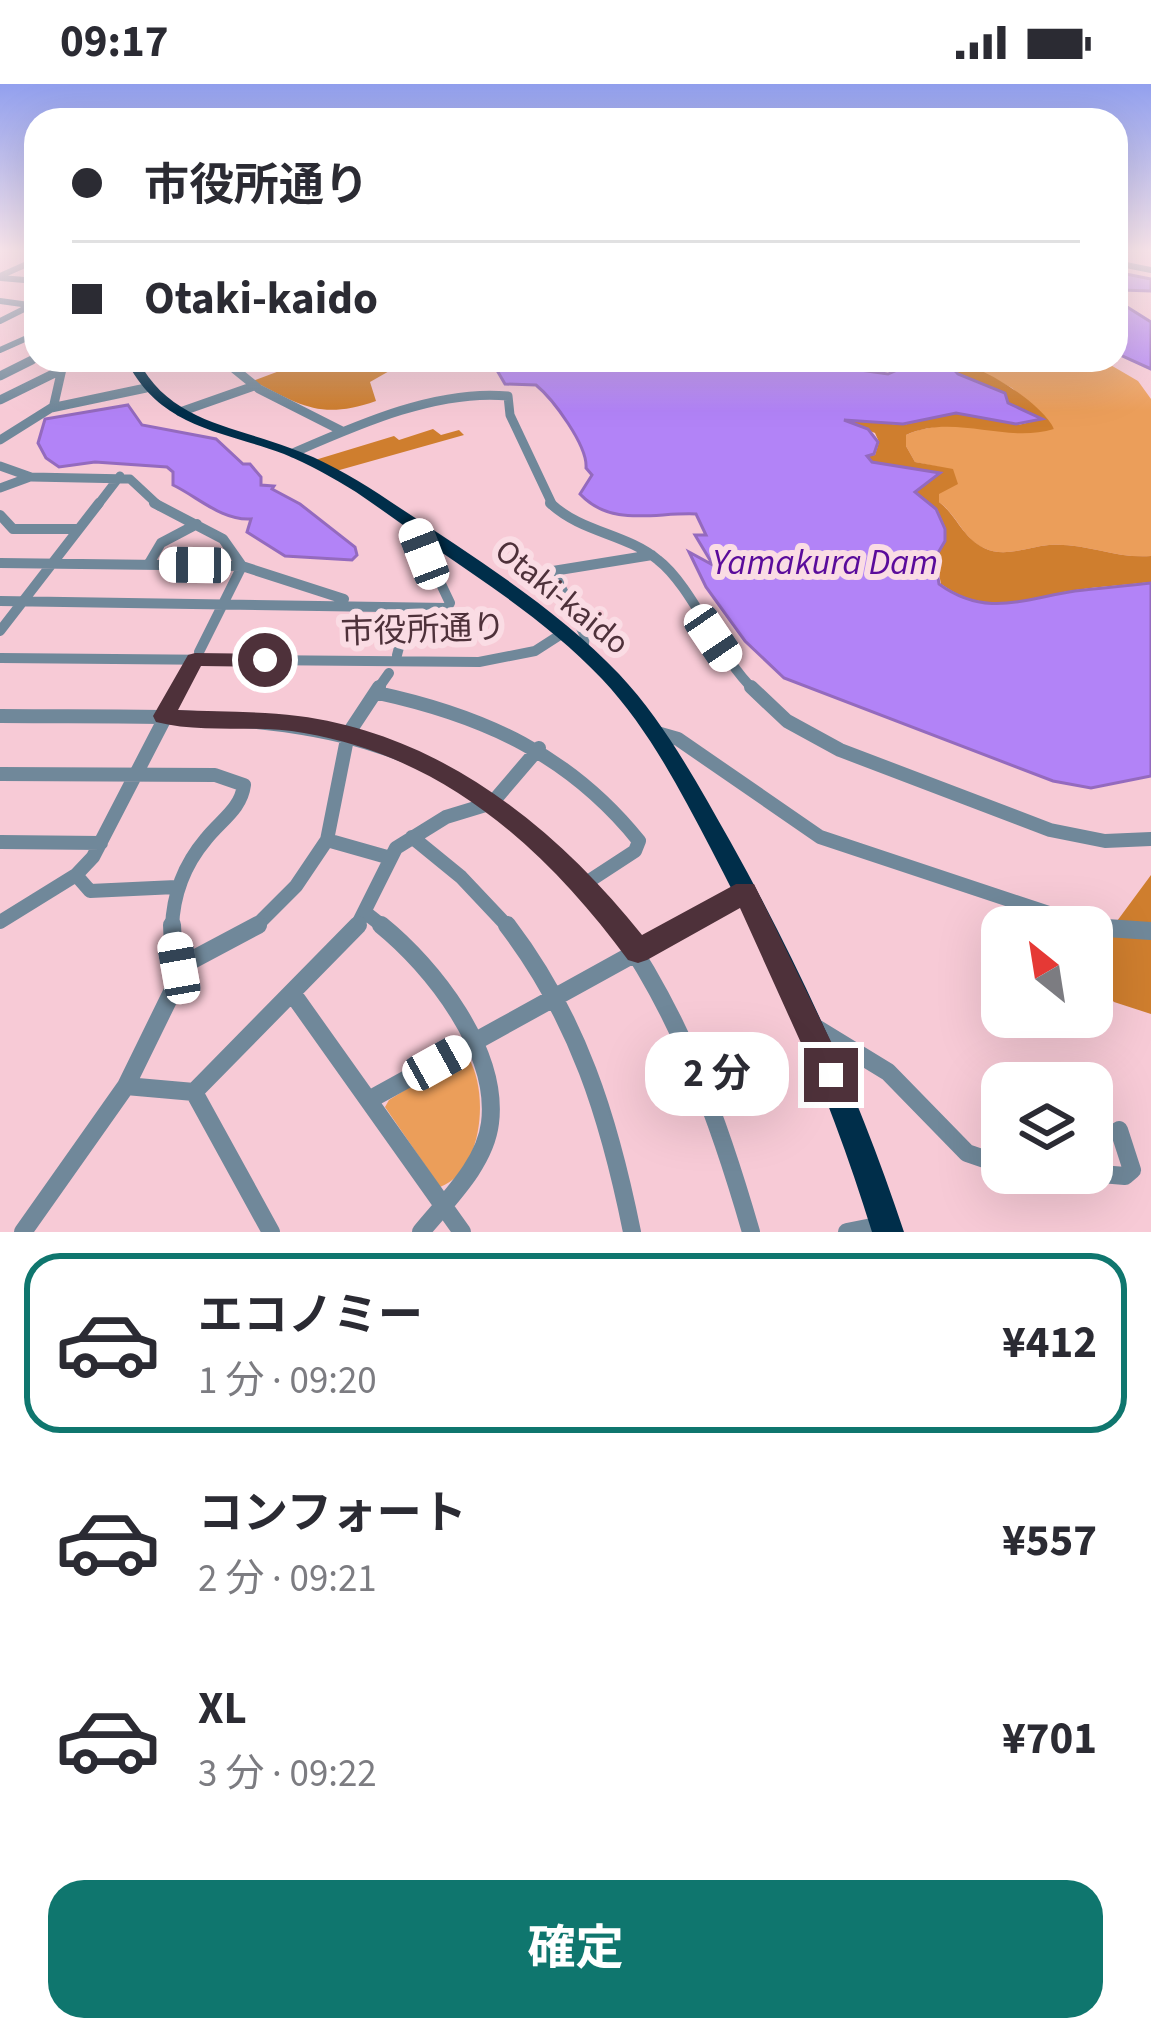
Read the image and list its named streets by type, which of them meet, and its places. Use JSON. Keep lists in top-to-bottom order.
{
  "streets": {
    "highway": ["Otaki-kaido"],
    "street": ["市役所通り"]
  },
  "crossings": [
    ["Otaki-kaido", "市役所通り"]
  ],
  "water": ["Yamakura Dam"],
  "north": "top left",
  "page": {
    "status": "09:17",
    "banner": ["市役所通り", "Otaki-kaido"],
    "bubble": "2 分",
    "list": [
      {
        "name": "エコノミー",
        "note": "1 分 · 09:20",
        "value": "¥412"
      },
      {
        "name": "コンフォート",
        "note": "2 分 · 09:21",
        "value": "¥557"
      },
      {
        "name": "XL",
        "note": "3 分 · 09:22",
        "value": "¥701"
      }
    ],
    "buttons": "確定"
  }
}
